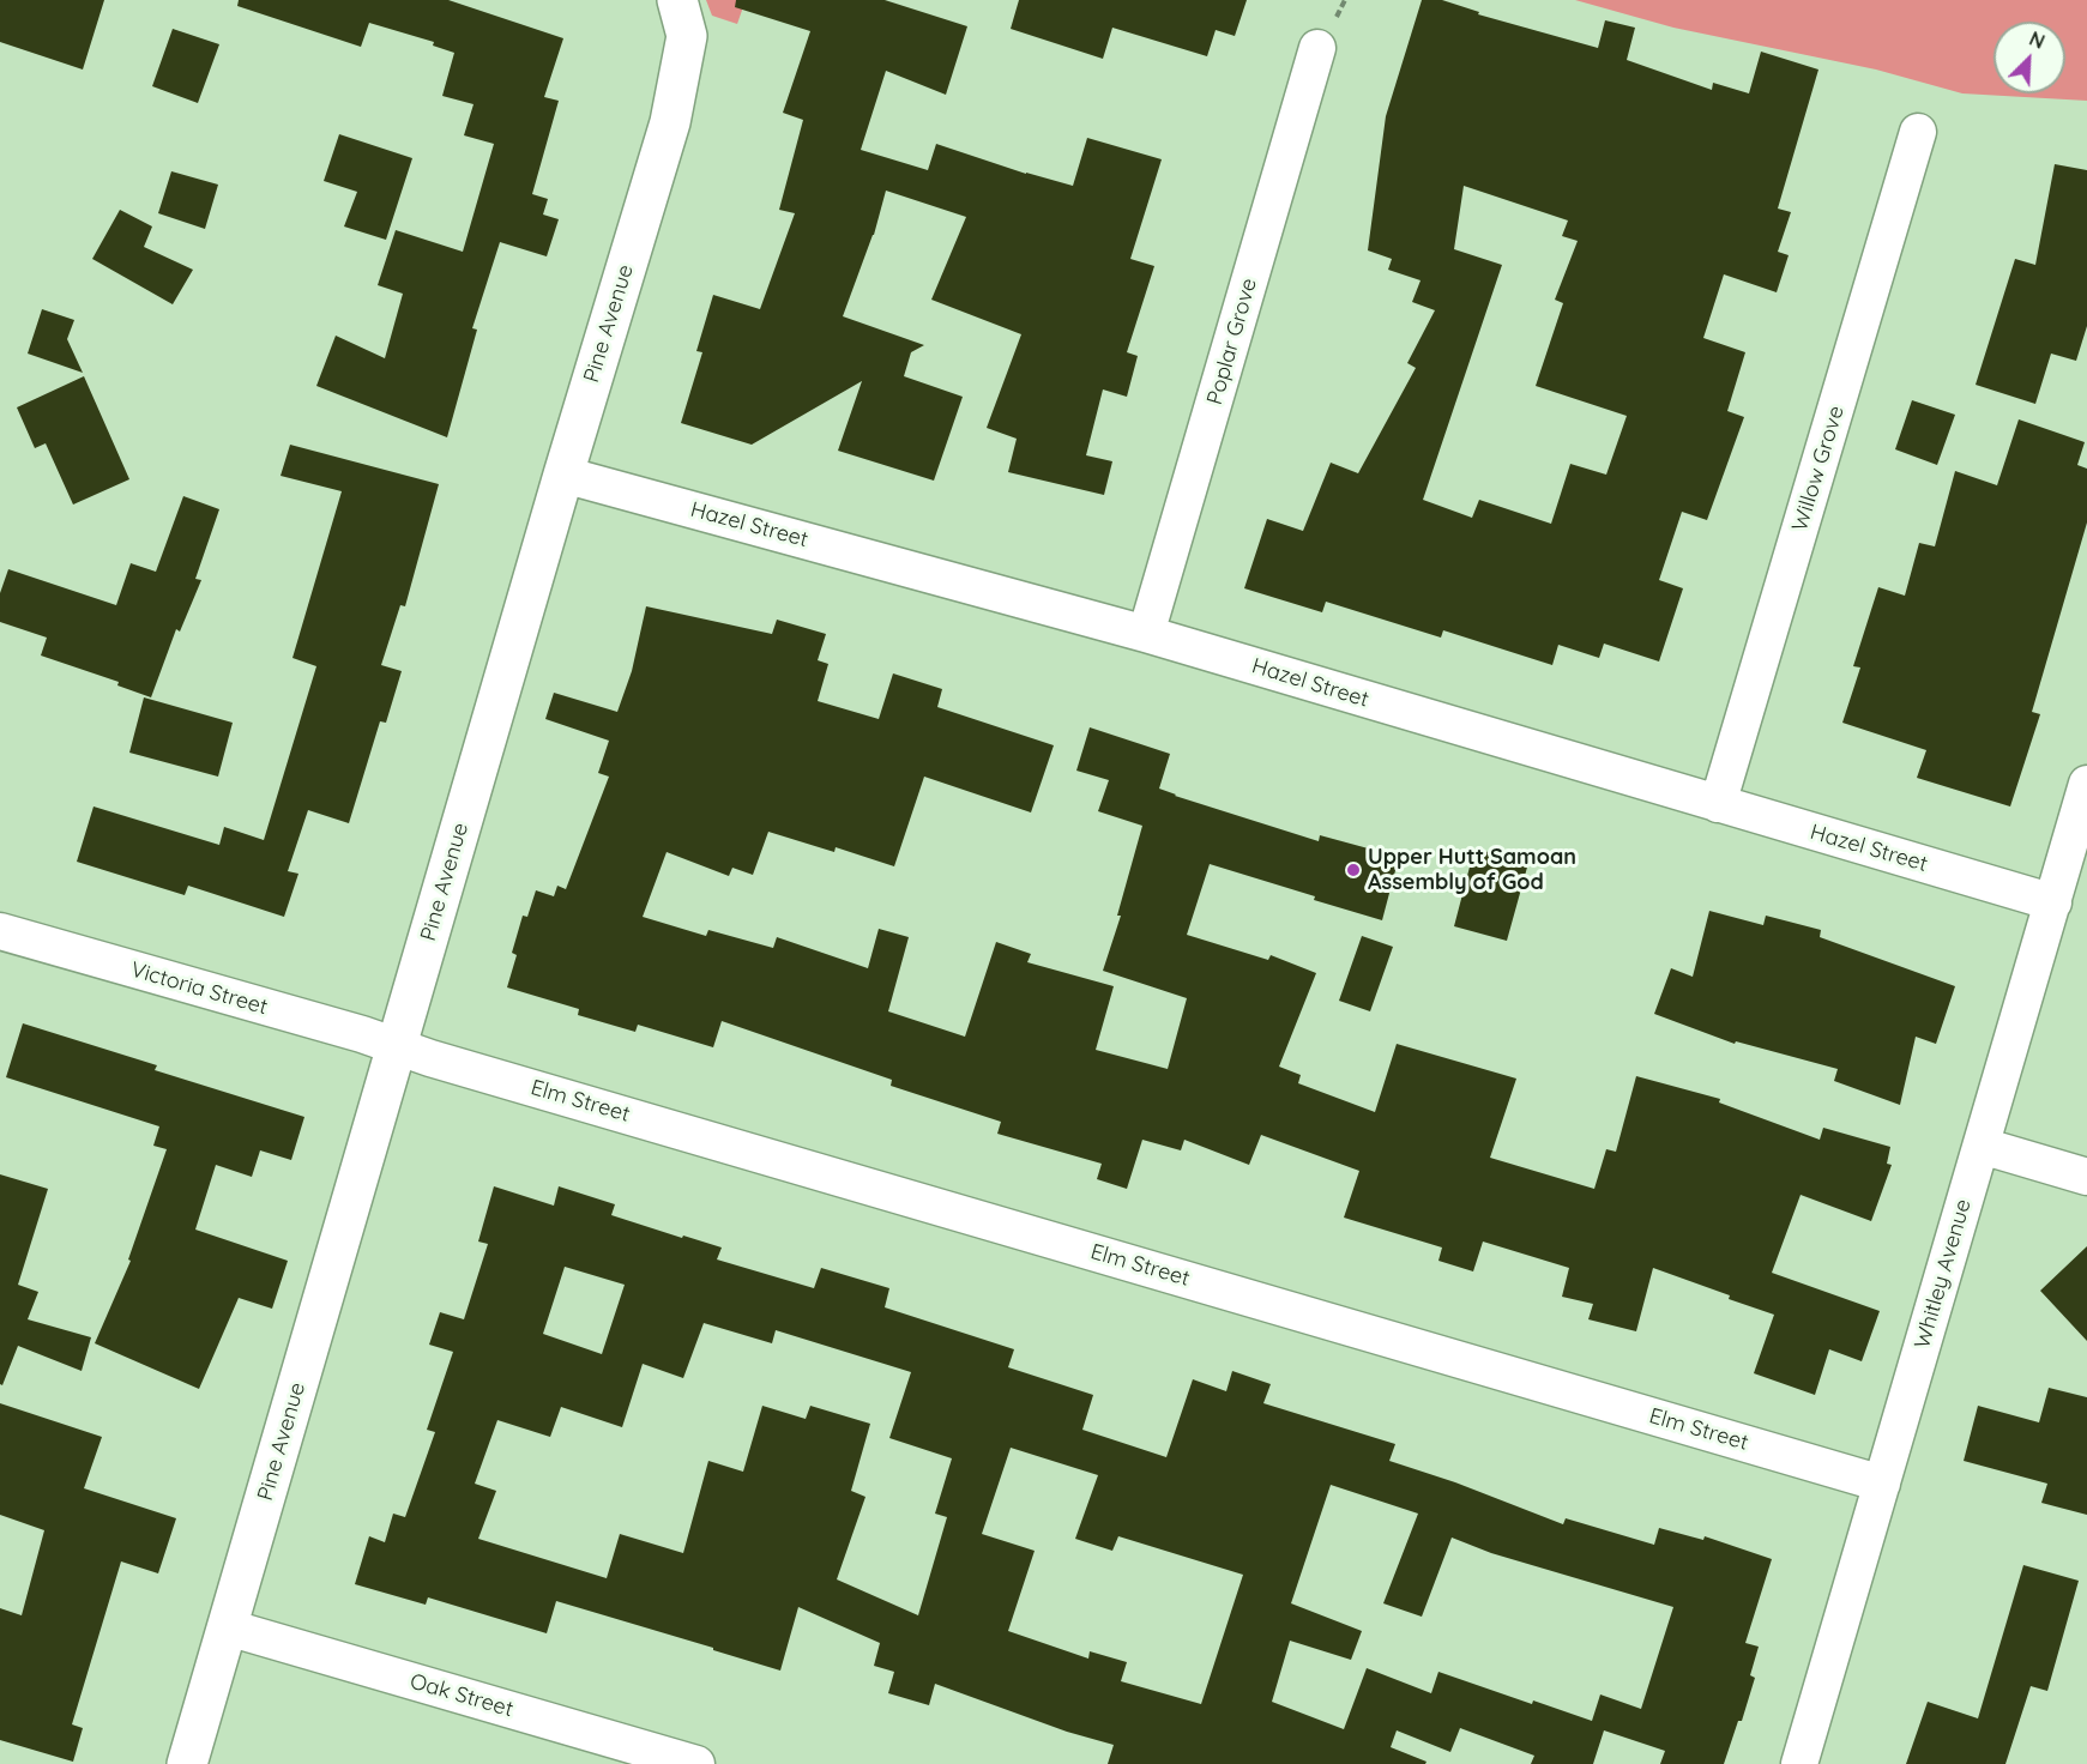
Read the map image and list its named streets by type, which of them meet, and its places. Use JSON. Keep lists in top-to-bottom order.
{
  "streets": {
    "street": [
      "Pine Avenue",
      "Poplar Grove",
      "Willow Grove",
      "Hazel Street",
      "Victoria Street",
      "Elm Street",
      "Whitley Avenue",
      "Oak Street"
    ]
  },
  "crossings": [
    ["Pine Avenue", "Hazel Street"],
    ["Pine Avenue", "Victoria Street"],
    ["Pine Avenue", "Elm Street"],
    ["Pine Avenue", "Oak Street"],
    ["Poplar Grove", "Hazel Street"],
    ["Willow Grove", "Hazel Street"],
    ["Hazel Street", "Whitley Avenue"],
    ["Victoria Street", "Elm Street"],
    ["Elm Street", "Whitley Avenue"]
  ],
  "places": ["Upper Hutt Samoan Assembly of God"],
  "north": "top right"
}
